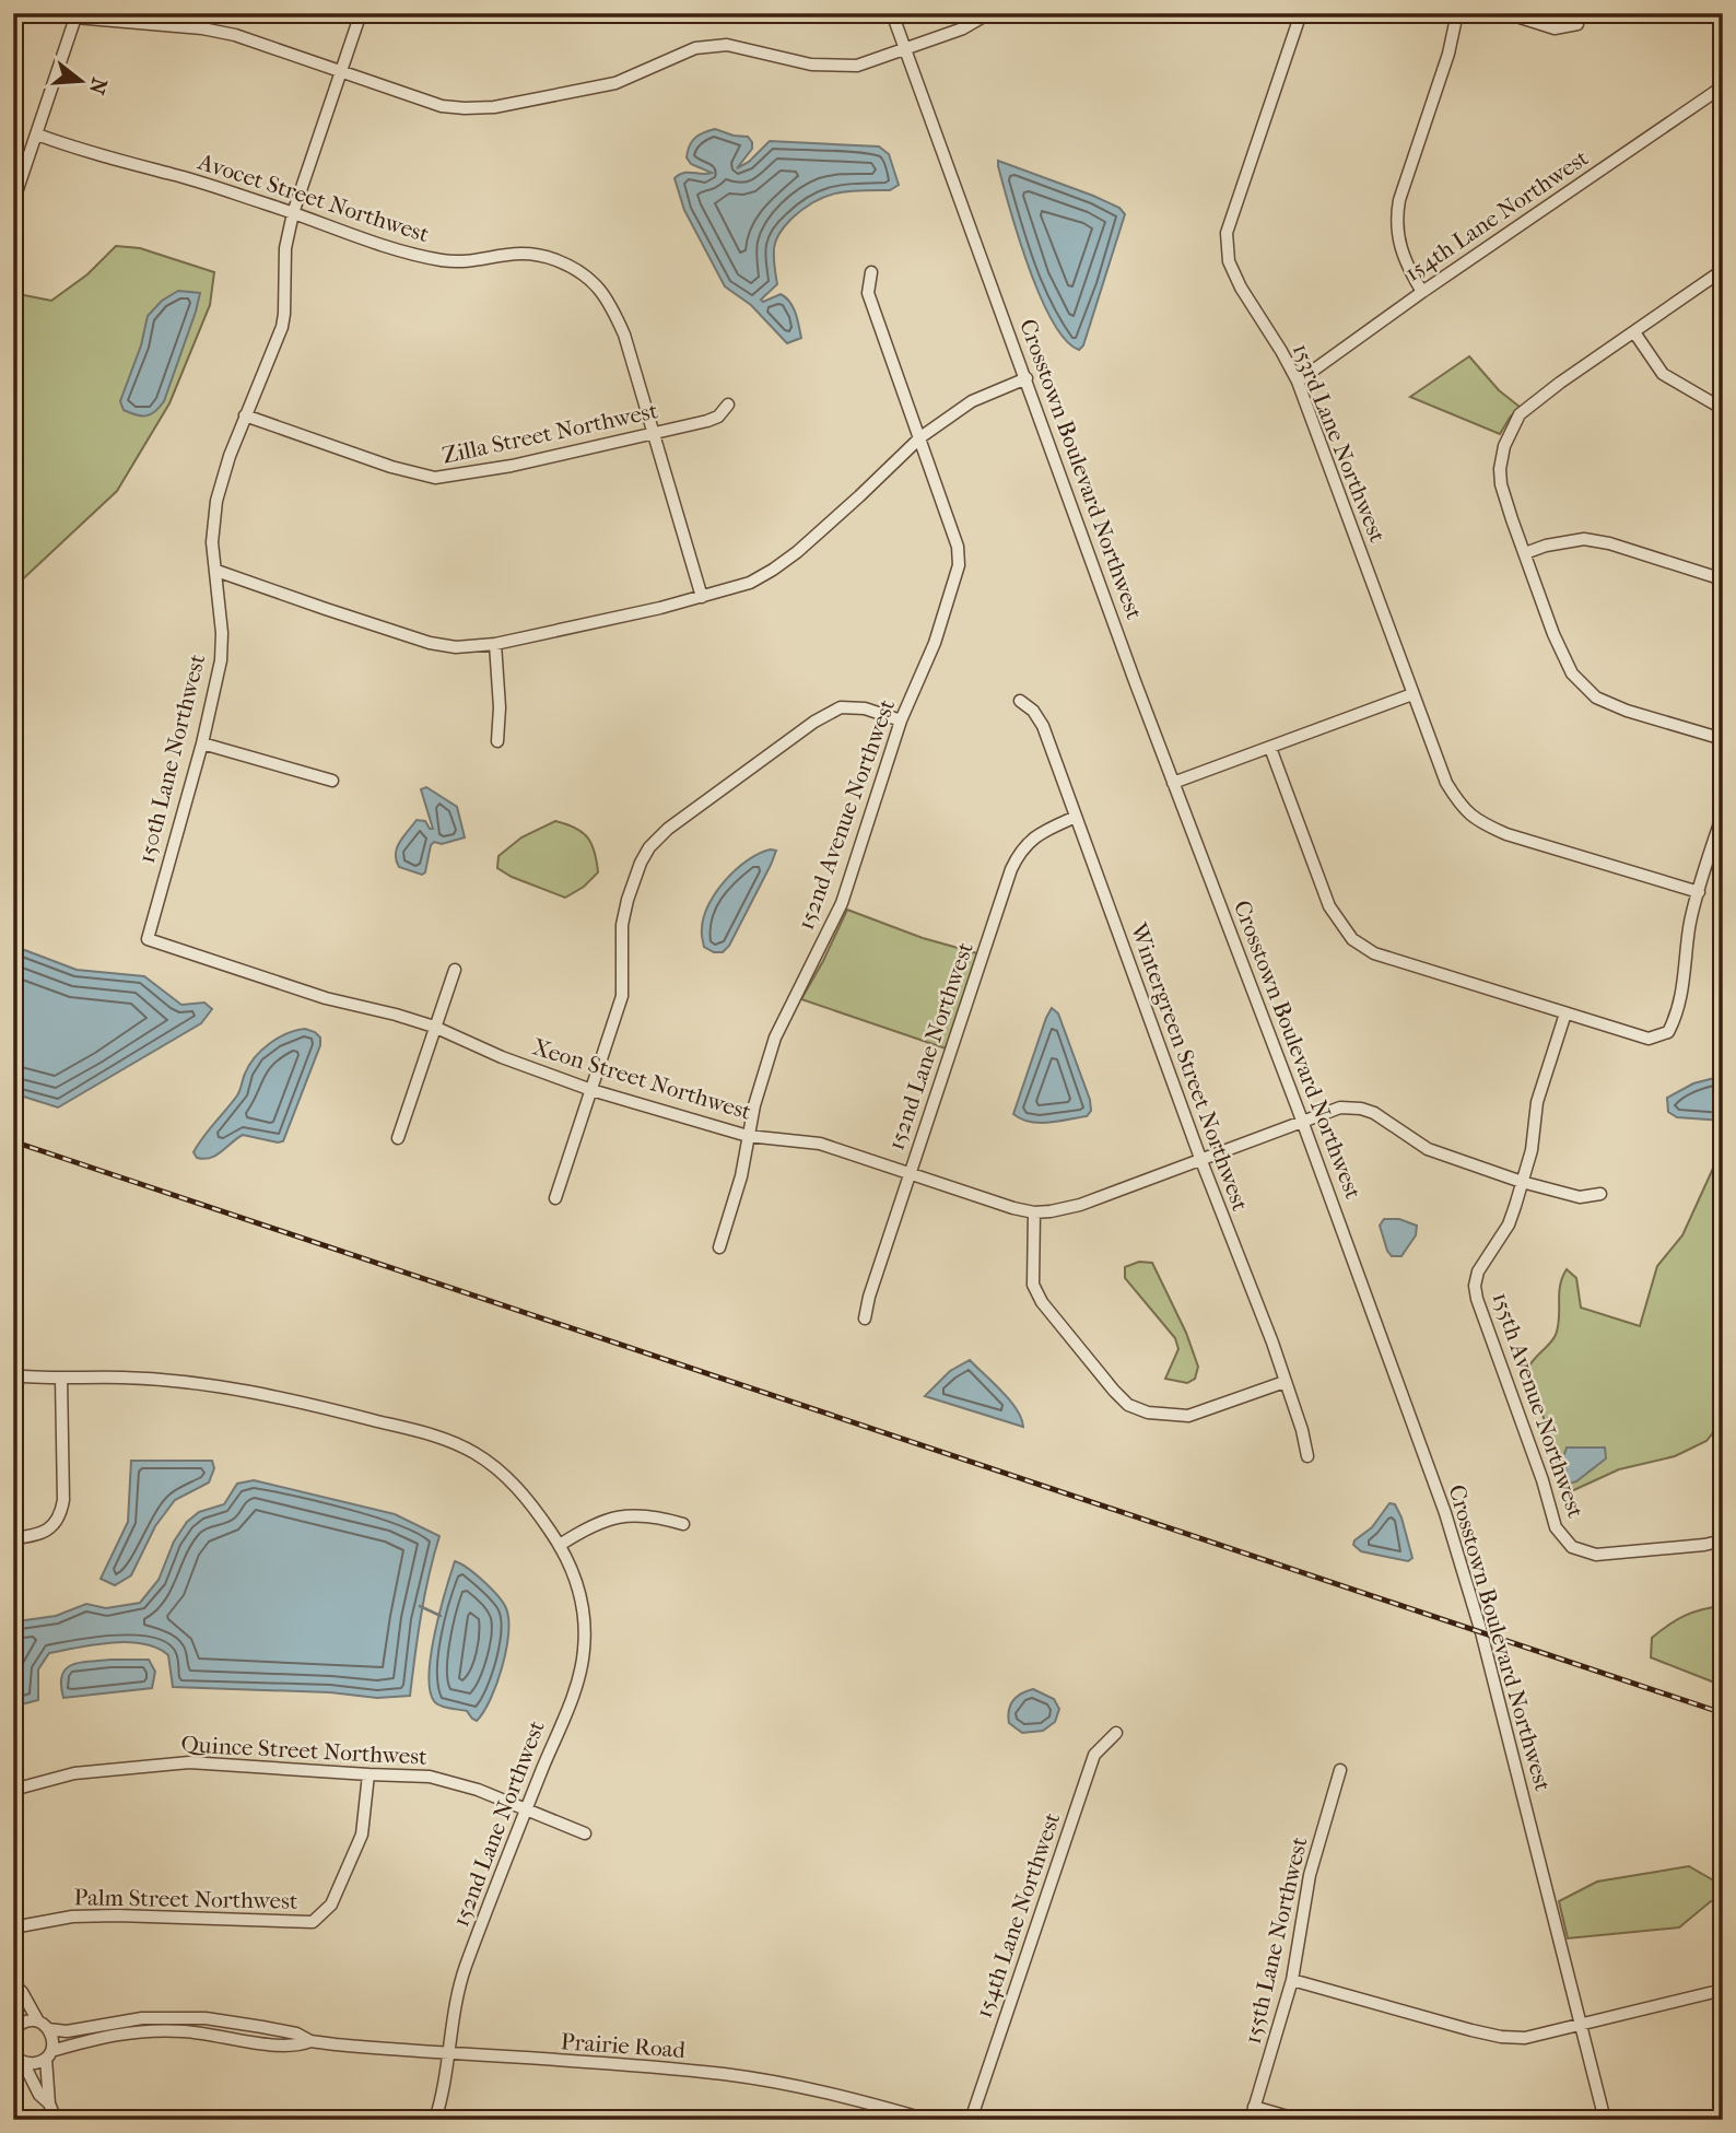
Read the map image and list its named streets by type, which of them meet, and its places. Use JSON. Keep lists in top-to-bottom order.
{
  "streets": {
    "street": [
      "Avocet Street Northwest",
      "154th Lane Northwest",
      "Zilla Street Northwest",
      "153rd Lane Northwest",
      "Crosstown Boulevard Northwest",
      "150th Lane Northwest",
      "152nd Avenue Northwest",
      "152nd Lane Northwest",
      "Wintergreen Street Northwest",
      "Xeon Street Northwest",
      "155th Avenue Northwest",
      "Quince Street Northwest",
      "Palm Street Northwest",
      "155th Lane Northwest",
      "Prairie Road"
    ]
  },
  "crossings": [
    ["Avocet Street Northwest", "Zilla Street Northwest"],
    ["Avocet Street Northwest", "150th Lane Northwest"],
    ["154th Lane Northwest", "153rd Lane Northwest"],
    ["Zilla Street Northwest", "150th Lane Northwest"],
    ["Crosstown Boulevard Northwest", "Xeon Street Northwest"],
    ["150th Lane Northwest", "Xeon Street Northwest"],
    ["152nd Avenue Northwest", "Xeon Street Northwest"],
    ["152nd Lane Northwest", "Wintergreen Street Northwest"],
    ["152nd Lane Northwest", "Xeon Street Northwest"],
    ["152nd Lane Northwest", "Quince Street Northwest"],
    ["152nd Lane Northwest", "Prairie Road"],
    ["Wintergreen Street Northwest", "Xeon Street Northwest"],
    ["Xeon Street Northwest", "155th Avenue Northwest"],
    ["Quince Street Northwest", "Palm Street Northwest"]
  ],
  "north": "right"
}
